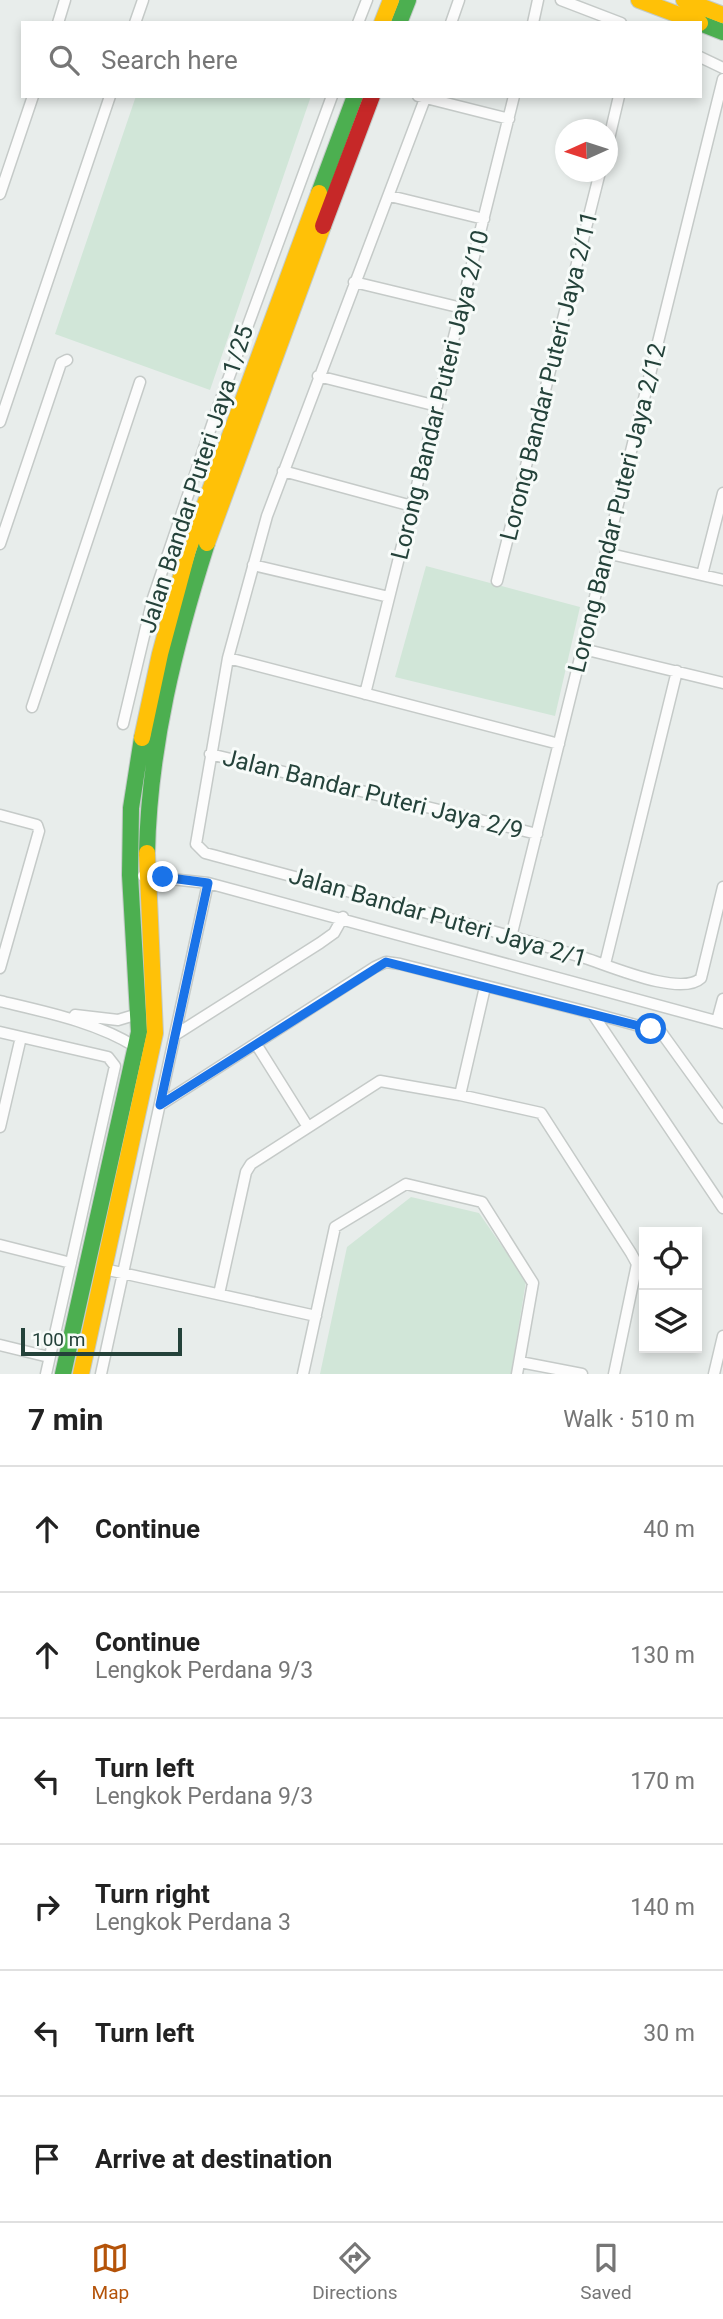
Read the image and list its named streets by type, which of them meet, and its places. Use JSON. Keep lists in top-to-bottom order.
{
  "streets": {
    "street": [
      "Lorong Bandar Puteri Jaya 2/11",
      "Lorong Bandar Puteri Jaya 2/10",
      "Jalan Bandar Puteri Jaya 1/25",
      "Lorong Bandar Puteri Jaya 2/12",
      "Jalan Bandar Puteri Jaya 2/9",
      "Jalan Bandar Puteri Jaya 2/1"
    ]
  },
  "crossings": [
    ["Lorong Bandar Puteri Jaya 2/12", "Jalan Bandar Puteri Jaya 2/9"],
    ["Lorong Bandar Puteri Jaya 2/12", "Jalan Bandar Puteri Jaya 2/1"],
    ["Jalan Bandar Puteri Jaya 2/9", "Jalan Bandar Puteri Jaya 2/1"]
  ],
  "scale_bar": "100 m",
  "north": "left",
  "page": {
    "search": "Search here",
    "scale": "100 m",
    "heading": ["7 min", "Walk · 510 m"],
    "list": [
      ["Continue", "40 m"],
      ["Continue", "Lengkok Perdana 9/3", "130 m"],
      ["Turn left", "Lengkok Perdana 9/3", "170 m"],
      ["Turn right", "Lengkok Perdana 3", "140 m"],
      ["Turn left", "30 m"],
      "Arrive at destination"
    ],
    "nav": ["Map", "Directions", "Saved"]
  }
}
